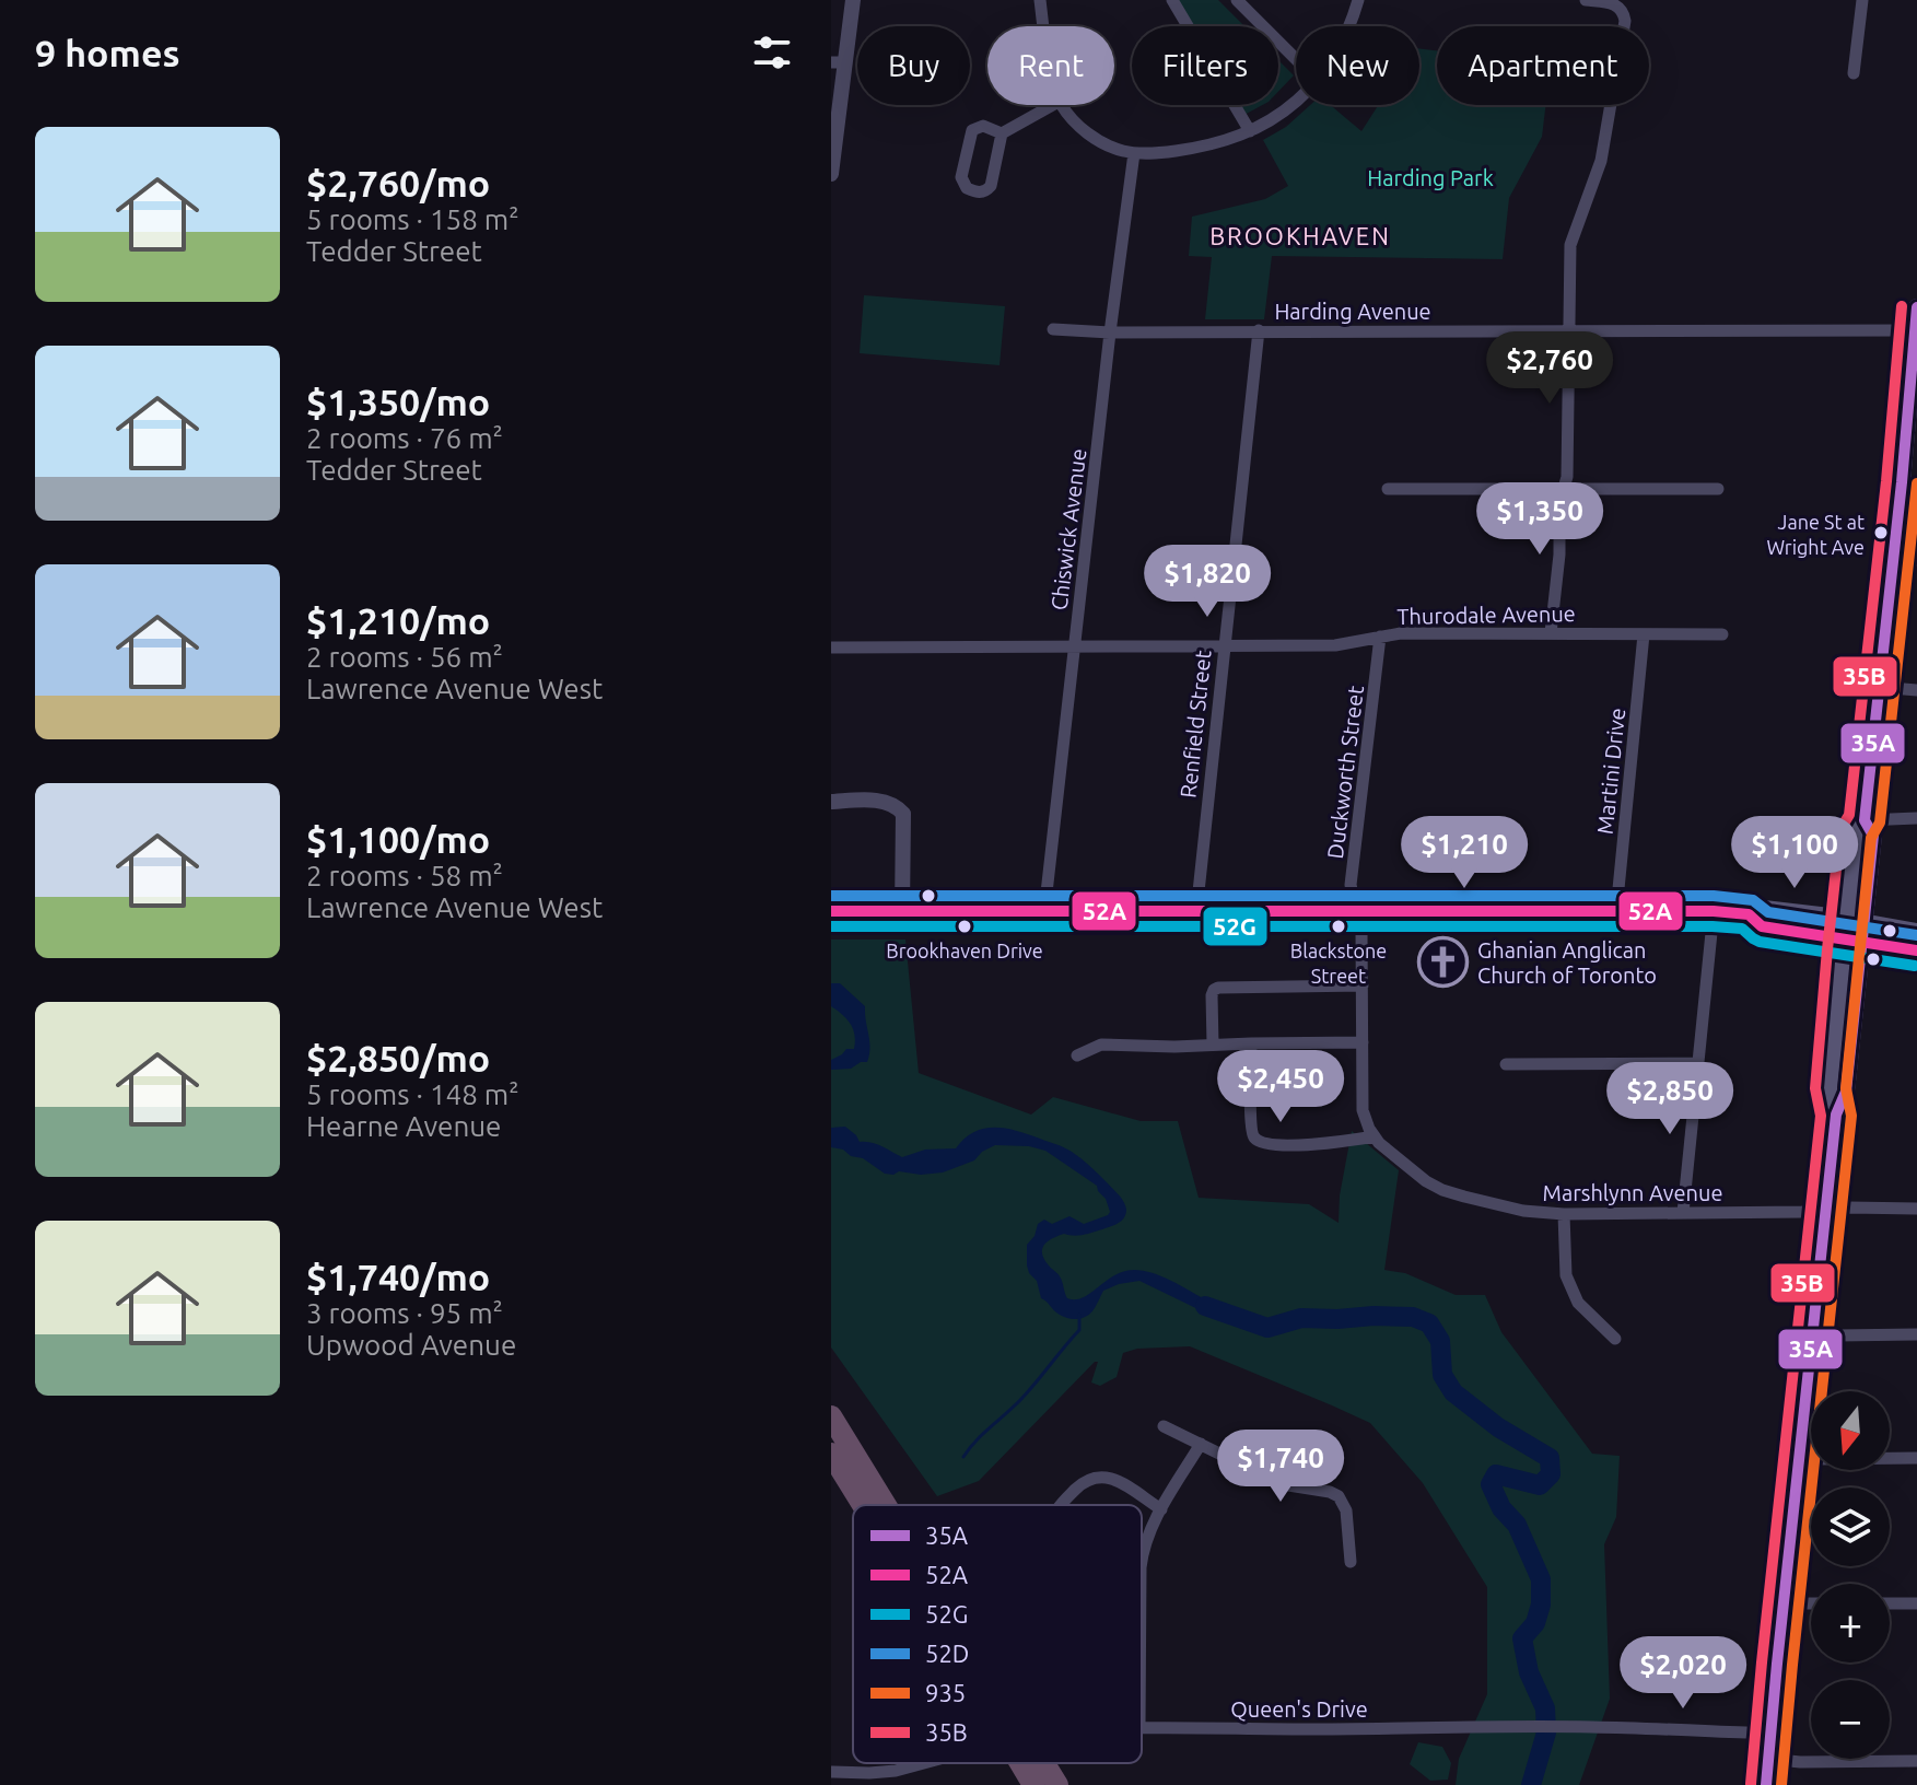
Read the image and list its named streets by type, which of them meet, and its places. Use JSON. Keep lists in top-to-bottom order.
{
  "streets": {
    "street": [
      "Harding Avenue",
      "Chiswick Avenue",
      "Thurodale Avenue",
      "Renfield Street",
      "Martini Drive",
      "Duckworth Street",
      "Marshlynn Avenue",
      "Queen's Drive"
    ]
  },
  "crossings": [
    ["Harding Avenue", "Chiswick Avenue"],
    ["Harding Avenue", "Renfield Street"],
    ["Chiswick Avenue", "Thurodale Avenue"],
    ["Thurodale Avenue", "Renfield Street"],
    ["Thurodale Avenue", "Martini Drive"],
    ["Thurodale Avenue", "Duckworth Street"]
  ],
  "districts": ["BROOKHAVEN"],
  "parks": ["Harding Park"],
  "places": {
    "other": ["Jane St at Wright Ave", "Brookhaven Drive", "Blackstone Street"],
    "church": ["Ghanian Anglican Church of Toronto"]
  },
  "lines": [
    "transit line 35B",
    "transit line 35A",
    "transit line 935",
    "transit line 52D",
    "transit line 52A",
    "transit line 52G"
  ],
  "legend": [
    "35A",
    "52A",
    "52G",
    "52D",
    "935",
    "35B"
  ],
  "north": "bottom",
  "page": {
    "heading": "9 homes",
    "chip": [
      "Buy",
      "Rent",
      "Filters",
      "New",
      "Apartment"
    ],
    "list": [
      {
        "name": "$2,760/mo",
        "note": "5 rooms · 158 m² · Tedder Street"
      },
      {
        "name": "$1,350/mo",
        "note": "2 rooms · 76 m² · Tedder Street"
      },
      {
        "name": "$1,210/mo",
        "note": "2 rooms · 56 m² · Lawrence Avenue West"
      },
      {
        "name": "$1,100/mo",
        "note": "2 rooms · 58 m² · Lawrence Avenue West"
      },
      {
        "name": "$2,850/mo",
        "note": "5 rooms · 148 m² · Hearne Avenue"
      },
      {
        "name": "$1,740/mo",
        "note": "3 rooms · 95 m² · Upwood Avenue"
      }
    ],
    "price": [
      "$2,760",
      "$1,350",
      "$1,820",
      "$1,210",
      "$1,100",
      "$2,450",
      "$2,850",
      "$1,740",
      "$2,020"
    ],
    "map_buttons": ["+", "−"]
  }
}
